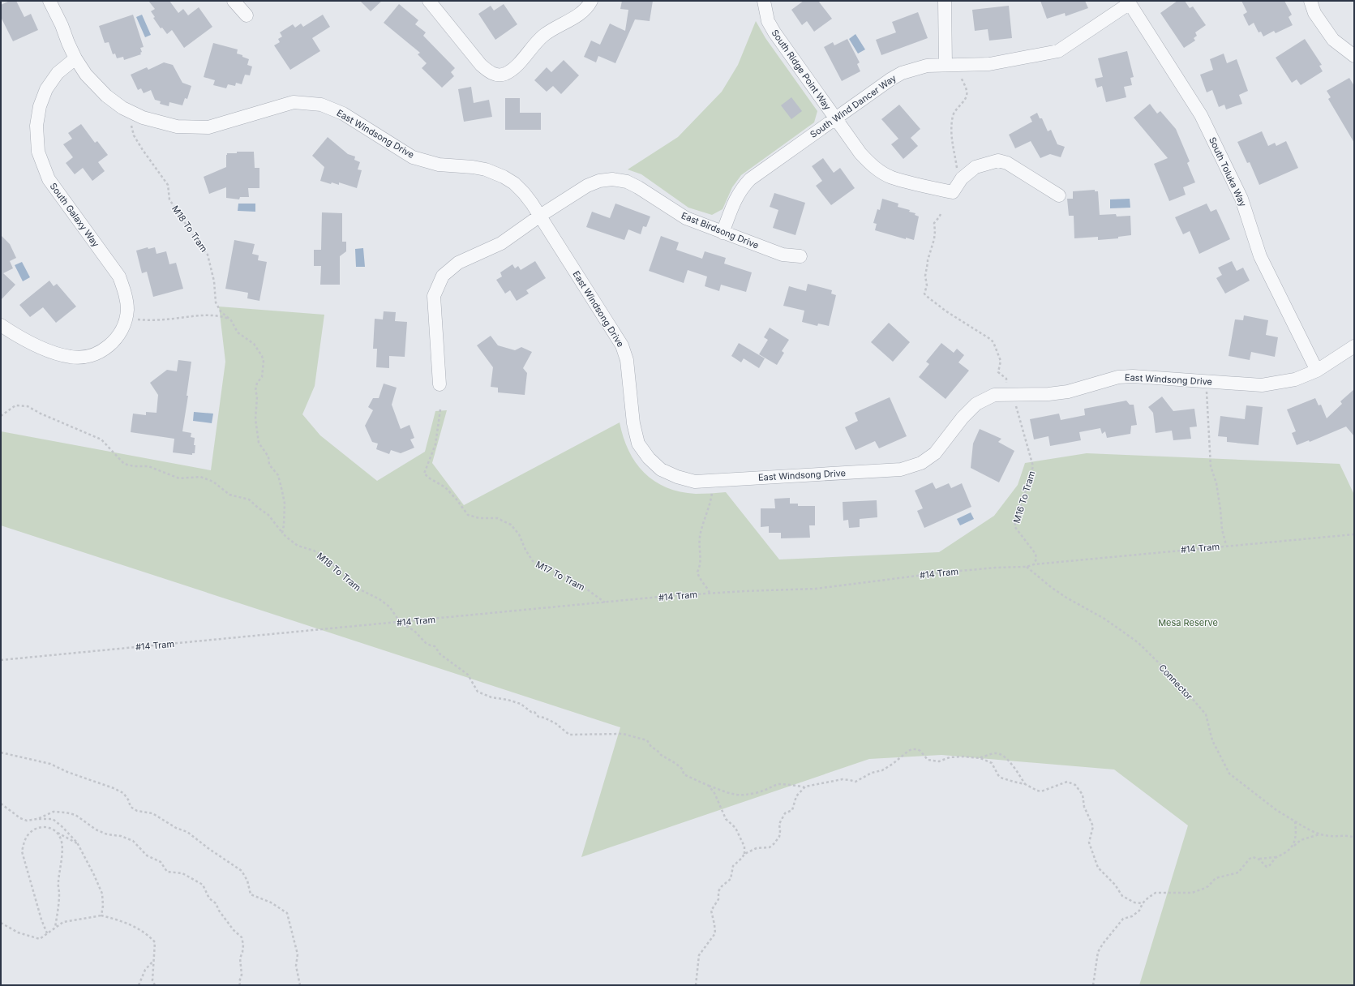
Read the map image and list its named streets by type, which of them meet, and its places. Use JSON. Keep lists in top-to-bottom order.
{
  "streets": {
    "street": [
      "South Ridge Point Way",
      "South Wind Dancer Way",
      "East Windsong Drive",
      "South Toluka Way",
      "South Galaxy Way",
      "East Birdsong Drive"
    ],
    "path": [
      "M18 To Tram",
      "M16 To Tram",
      "#14 Tram",
      "M17 To Tram",
      "Connector"
    ]
  },
  "crossings": [
    ["South Ridge Point Way", "South Wind Dancer Way"],
    ["South Wind Dancer Way", "South Toluka Way"],
    ["South Wind Dancer Way", "East Birdsong Drive"],
    ["East Windsong Drive", "South Toluka Way"],
    ["East Windsong Drive", "South Galaxy Way"],
    ["East Windsong Drive", "East Birdsong Drive"],
    ["M18 To Tram", "#14 Tram"],
    ["M16 To Tram", "#14 Tram"],
    ["#14 Tram", "M17 To Tram"],
    ["#14 Tram", "Connector"]
  ],
  "parks": ["Mesa Reserve"]
}
